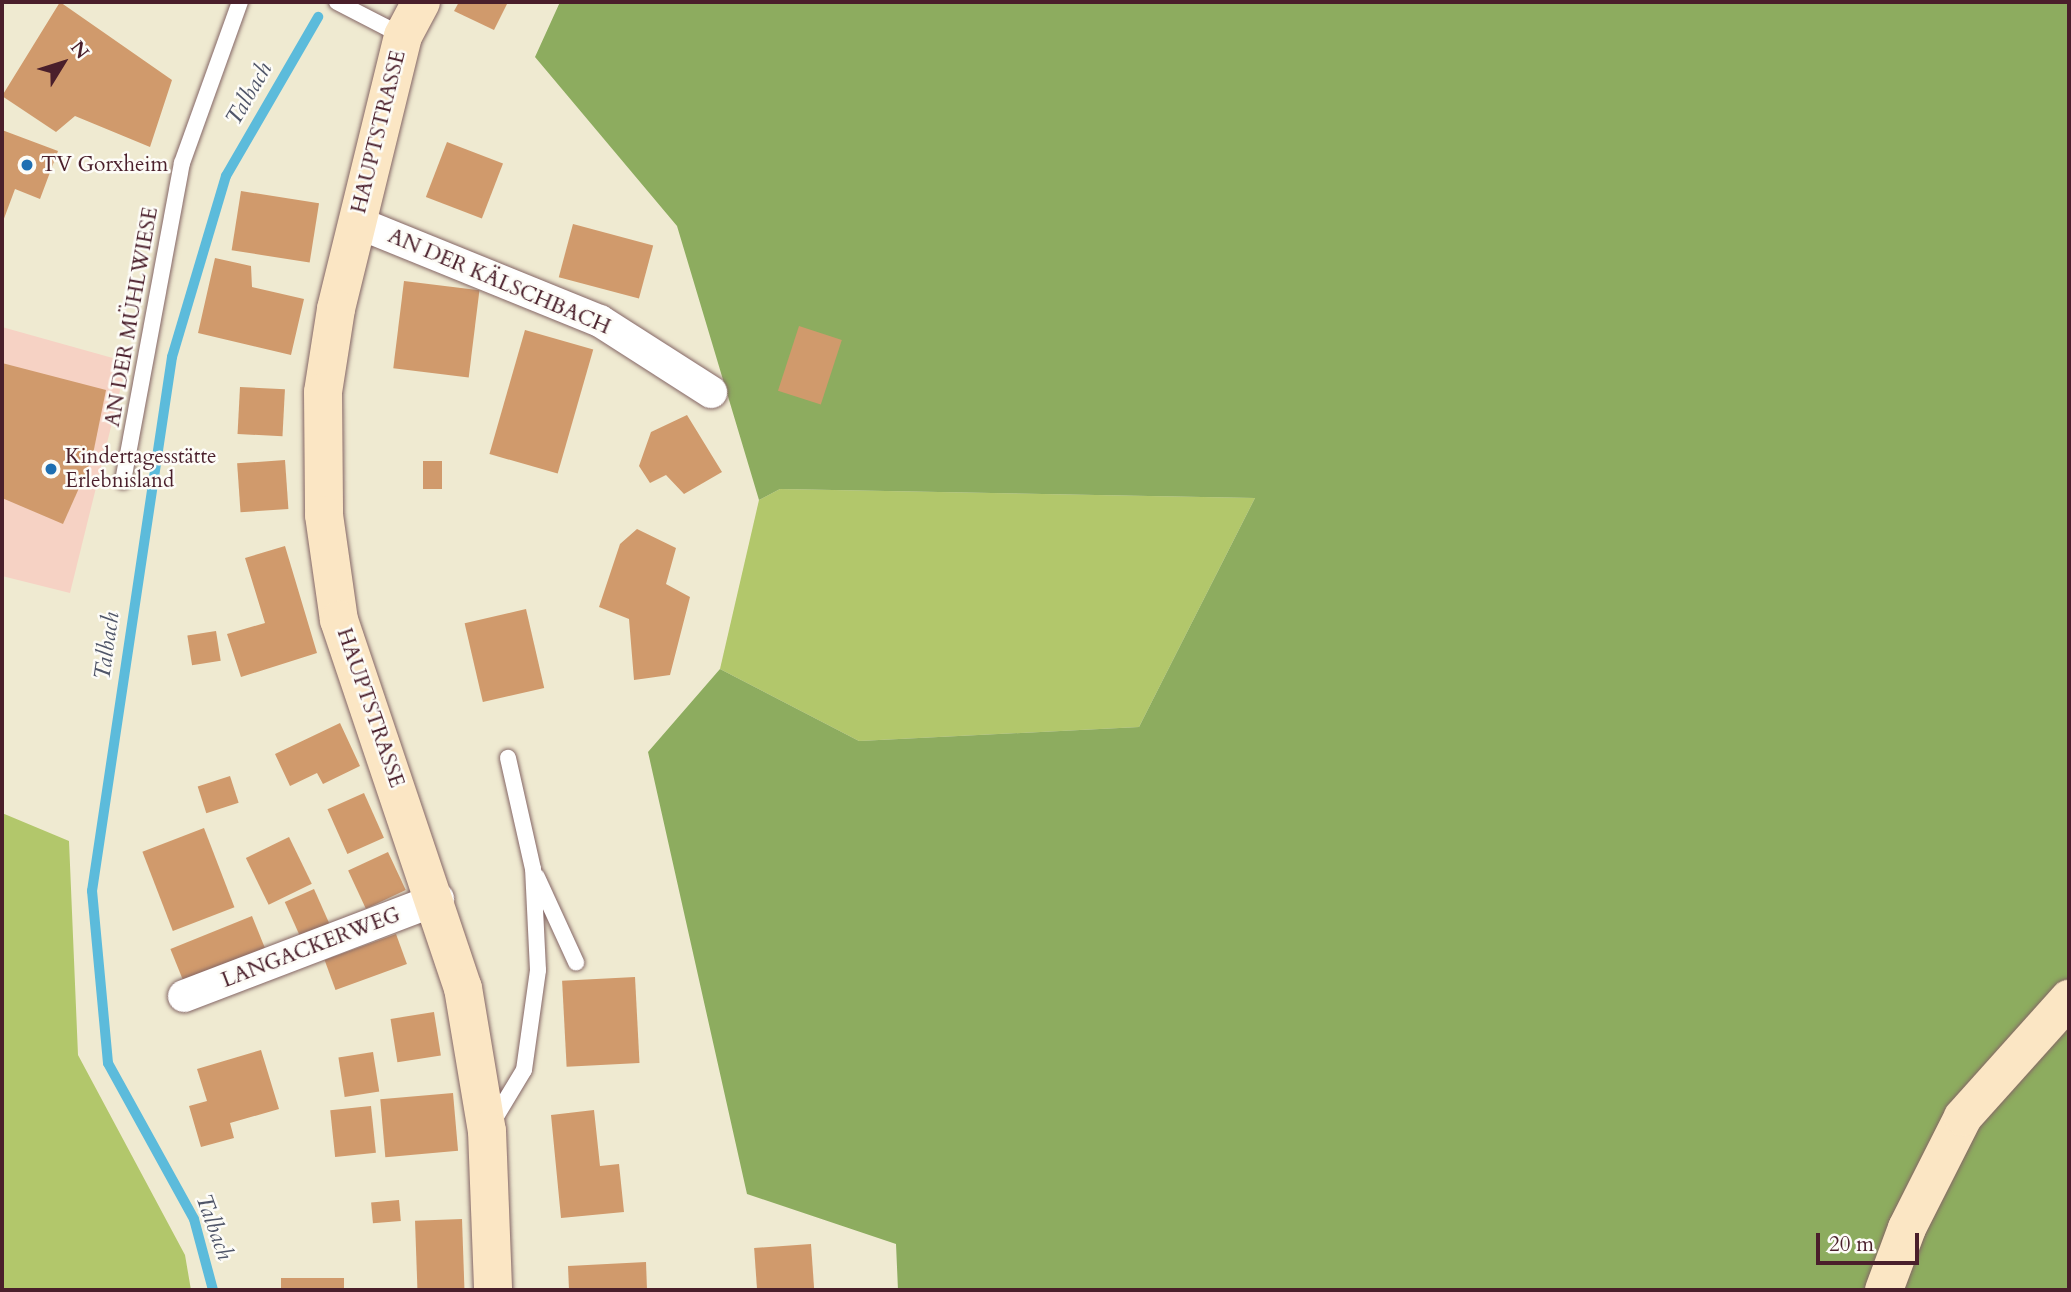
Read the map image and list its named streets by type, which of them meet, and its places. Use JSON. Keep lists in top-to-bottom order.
{
  "streets": {
    "main road": ["HAUPTSTRASSE"],
    "street": ["AN DER KÄLSCHBACH", "LANGACKERWEG"],
    "lane": ["AN DER MÜHLWIESE"]
  },
  "crossings": [
    ["HAUPTSTRASSE", "AN DER KÄLSCHBACH"],
    ["HAUPTSTRASSE", "LANGACKERWEG"]
  ],
  "water": ["Talbach"],
  "places": ["TV Gorxheim", "Kindertagesstätte Erlebnisland"],
  "scale_bar": "20 m",
  "north": "top right"
}
